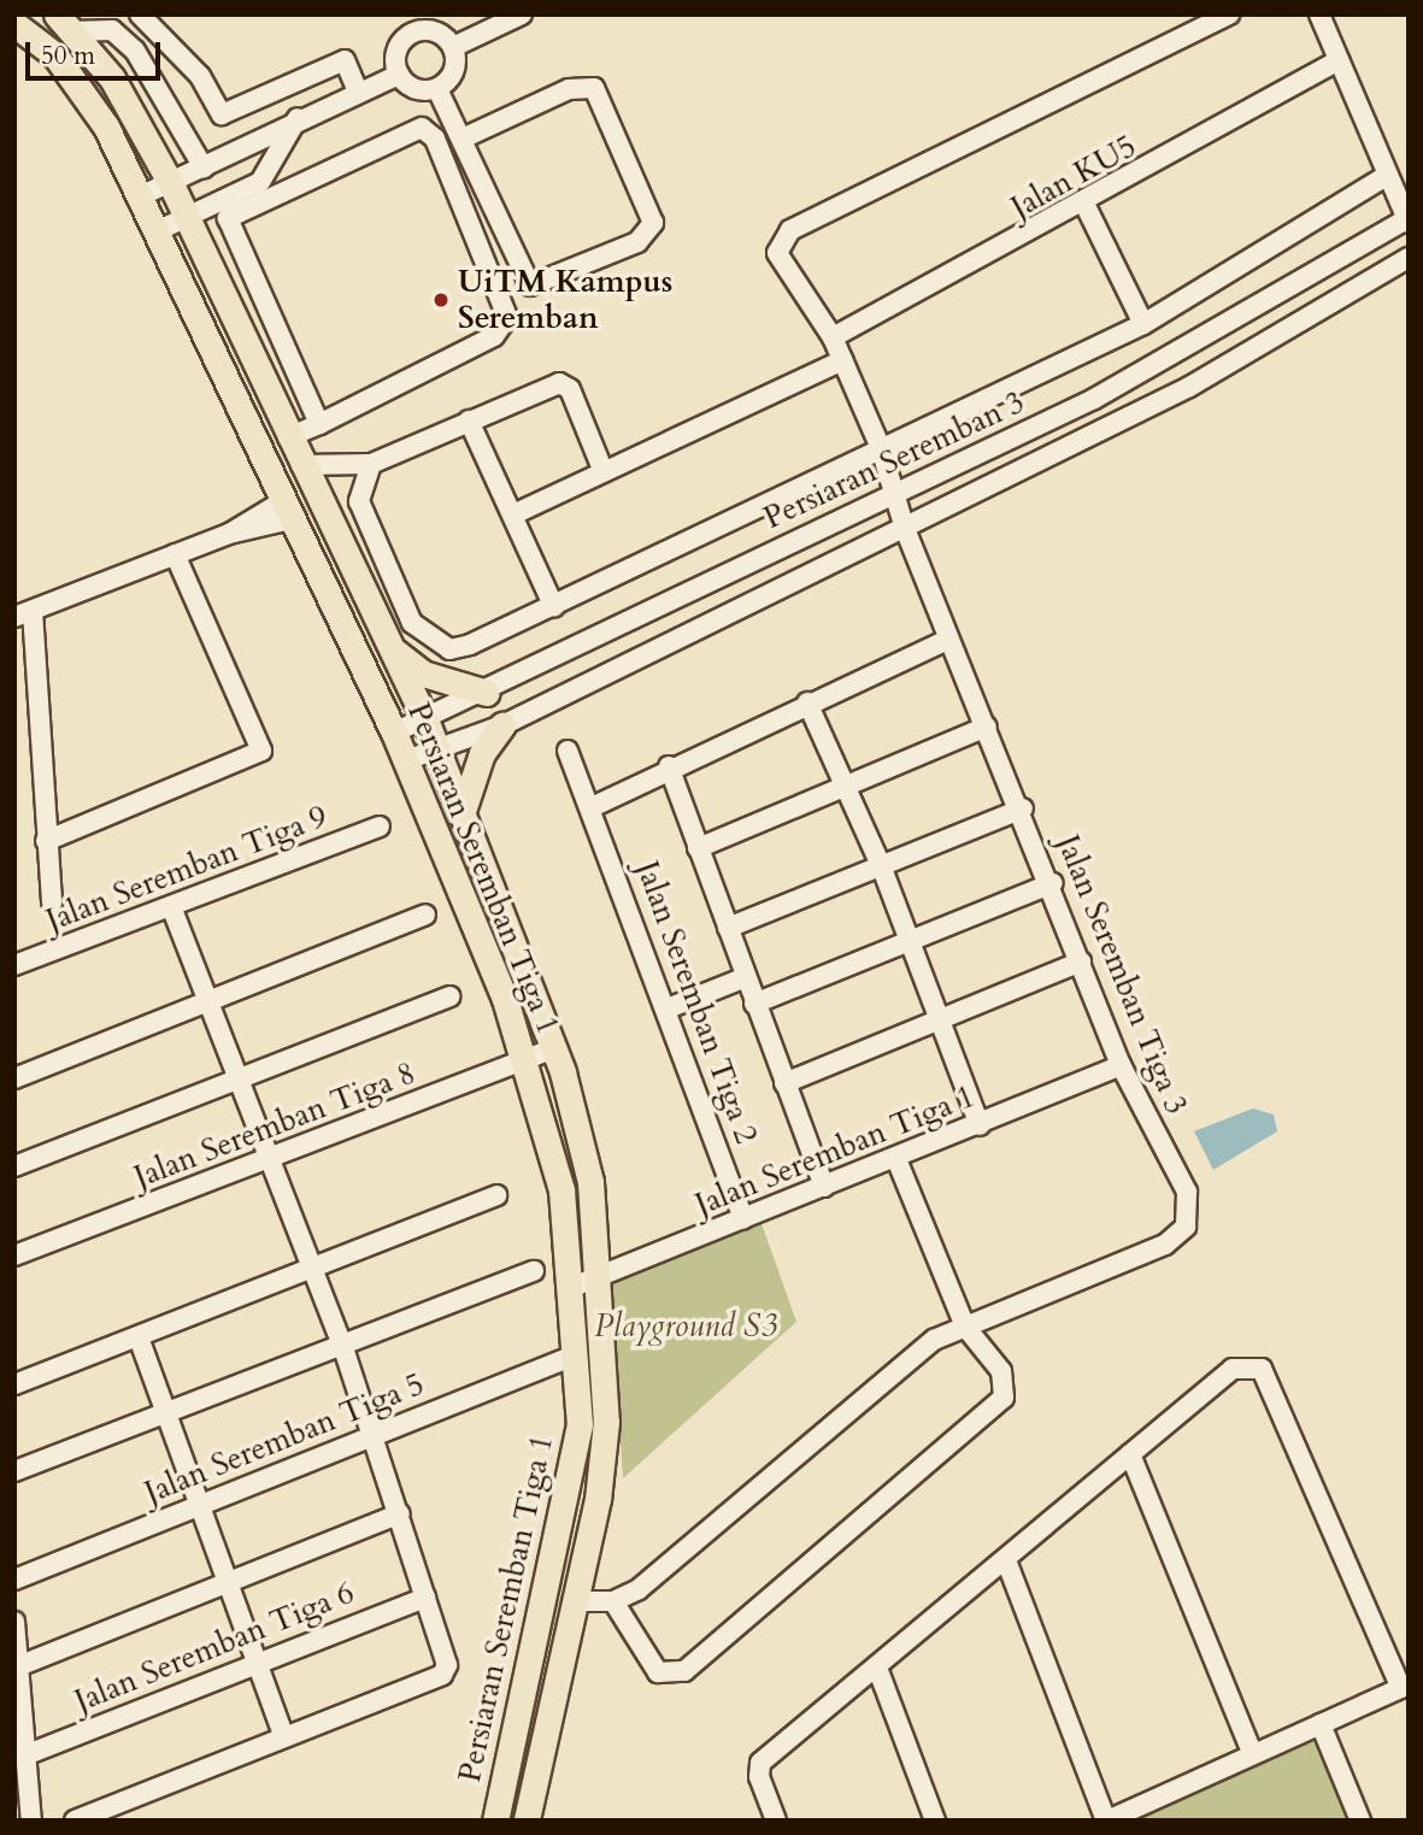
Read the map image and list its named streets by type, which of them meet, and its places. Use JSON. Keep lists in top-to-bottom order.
{
  "streets": {
    "main road": ["Persiaran Seremban Tiga 1"],
    "street": [
      "Jalan KU5",
      "Persiaran Seremban 3",
      "Jalan Seremban Tiga 9",
      "Jalan Seremban Tiga 3",
      "Jalan Seremban Tiga 2",
      "Jalan Seremban Tiga 8",
      "Jalan Seremban Tiga 1",
      "Jalan Seremban Tiga 5",
      "Jalan Seremban Tiga 6"
    ]
  },
  "crossings": [
    ["Jalan KU5", "Jalan Seremban Tiga 3"],
    ["Persiaran Seremban 3", "Persiaran Seremban Tiga 1"],
    ["Persiaran Seremban 3", "Jalan Seremban Tiga 3"],
    ["Persiaran Seremban Tiga 1", "Jalan Seremban Tiga 8"],
    ["Persiaran Seremban Tiga 1", "Jalan Seremban Tiga 1"],
    ["Persiaran Seremban Tiga 1", "Jalan Seremban Tiga 5"],
    ["Jalan Seremban Tiga 3", "Jalan Seremban Tiga 1"],
    ["Jalan Seremban Tiga 2", "Jalan Seremban Tiga 1"]
  ],
  "parks": ["Playground S3"],
  "places": ["UiTM Kampus Seremban"],
  "scale_bar": "50 m"
}
